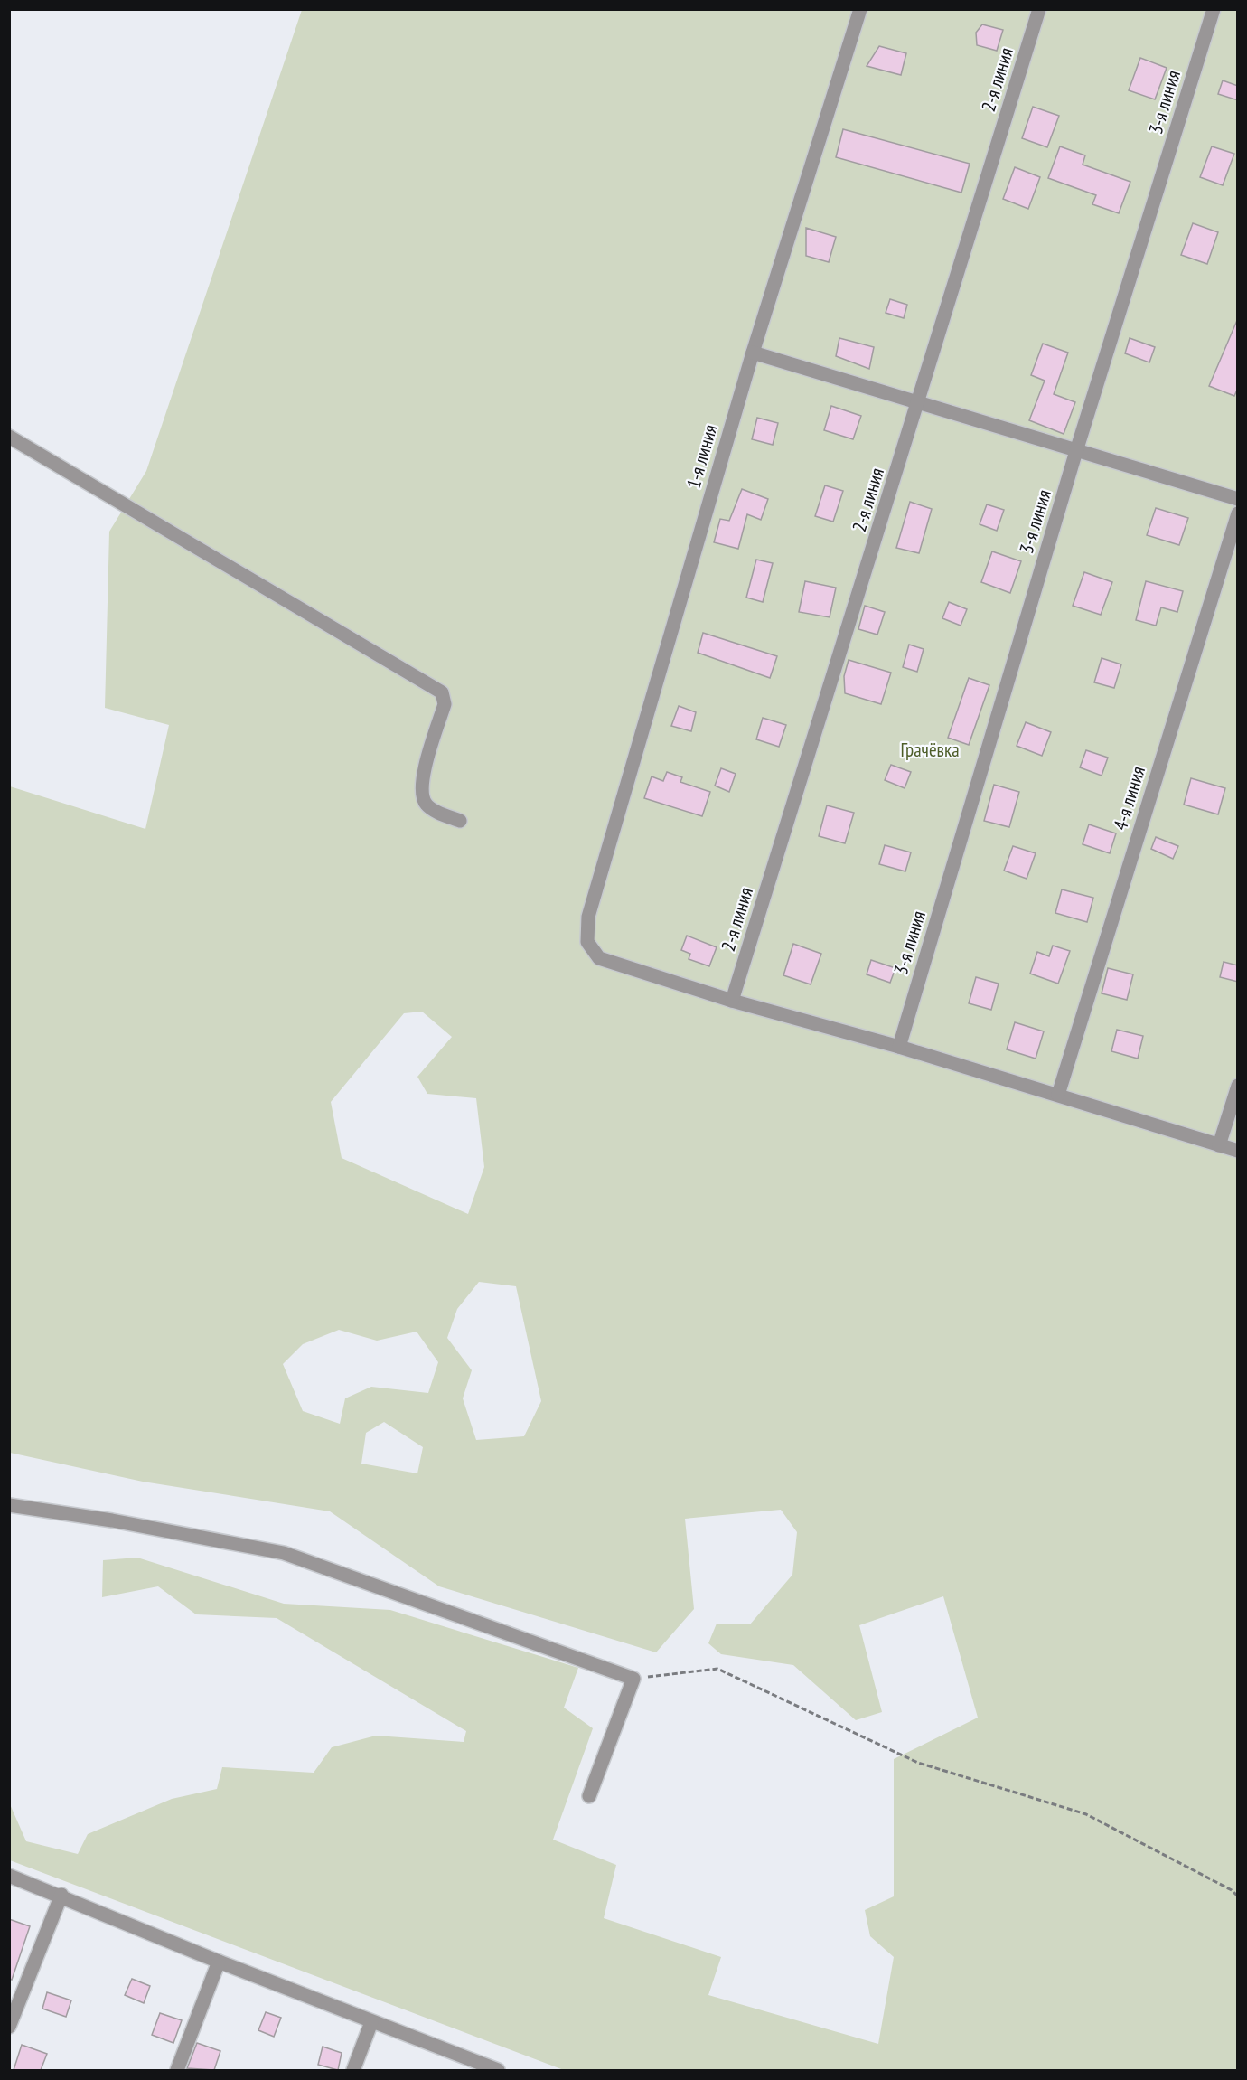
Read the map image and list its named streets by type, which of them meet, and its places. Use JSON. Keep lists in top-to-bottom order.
{
  "streets": {
    "street": [
      "2-я линия",
      "3-я линия",
      "1-я линия",
      "4-я линия"
    ]
  },
  "crossings": [
    ["2-я линия", "1-я линия"],
    ["3-я линия", "1-я линия"],
    ["1-я линия", "4-я линия"]
  ],
  "parks": ["Грачёвка"]
}
